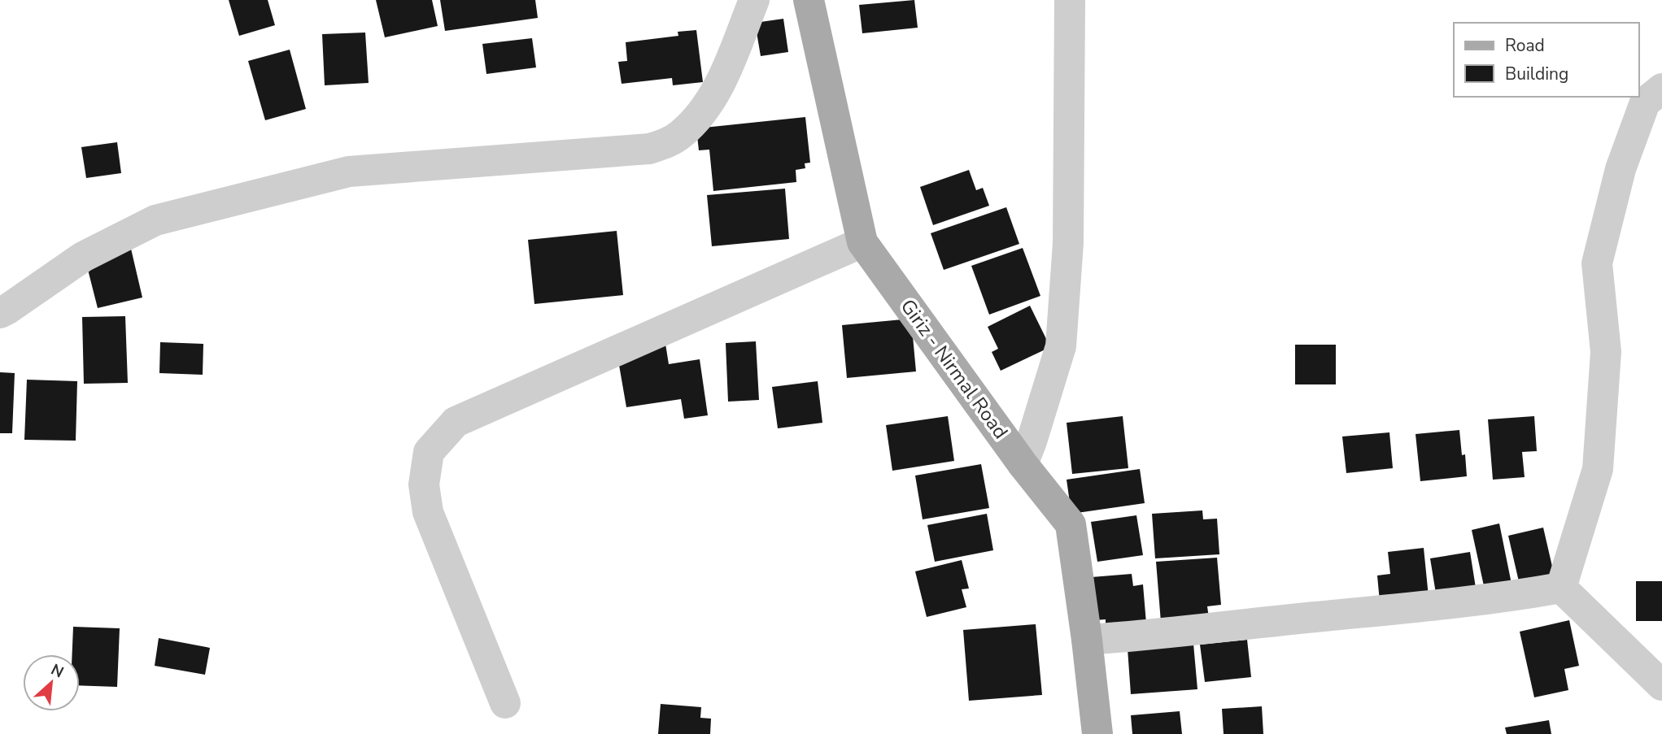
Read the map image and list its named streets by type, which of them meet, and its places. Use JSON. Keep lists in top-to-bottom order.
{
  "streets": {
    "main road": ["Giriz - Nirmal Road"]
  },
  "legend": ["Road", "Building"],
  "north": "top right"
}
